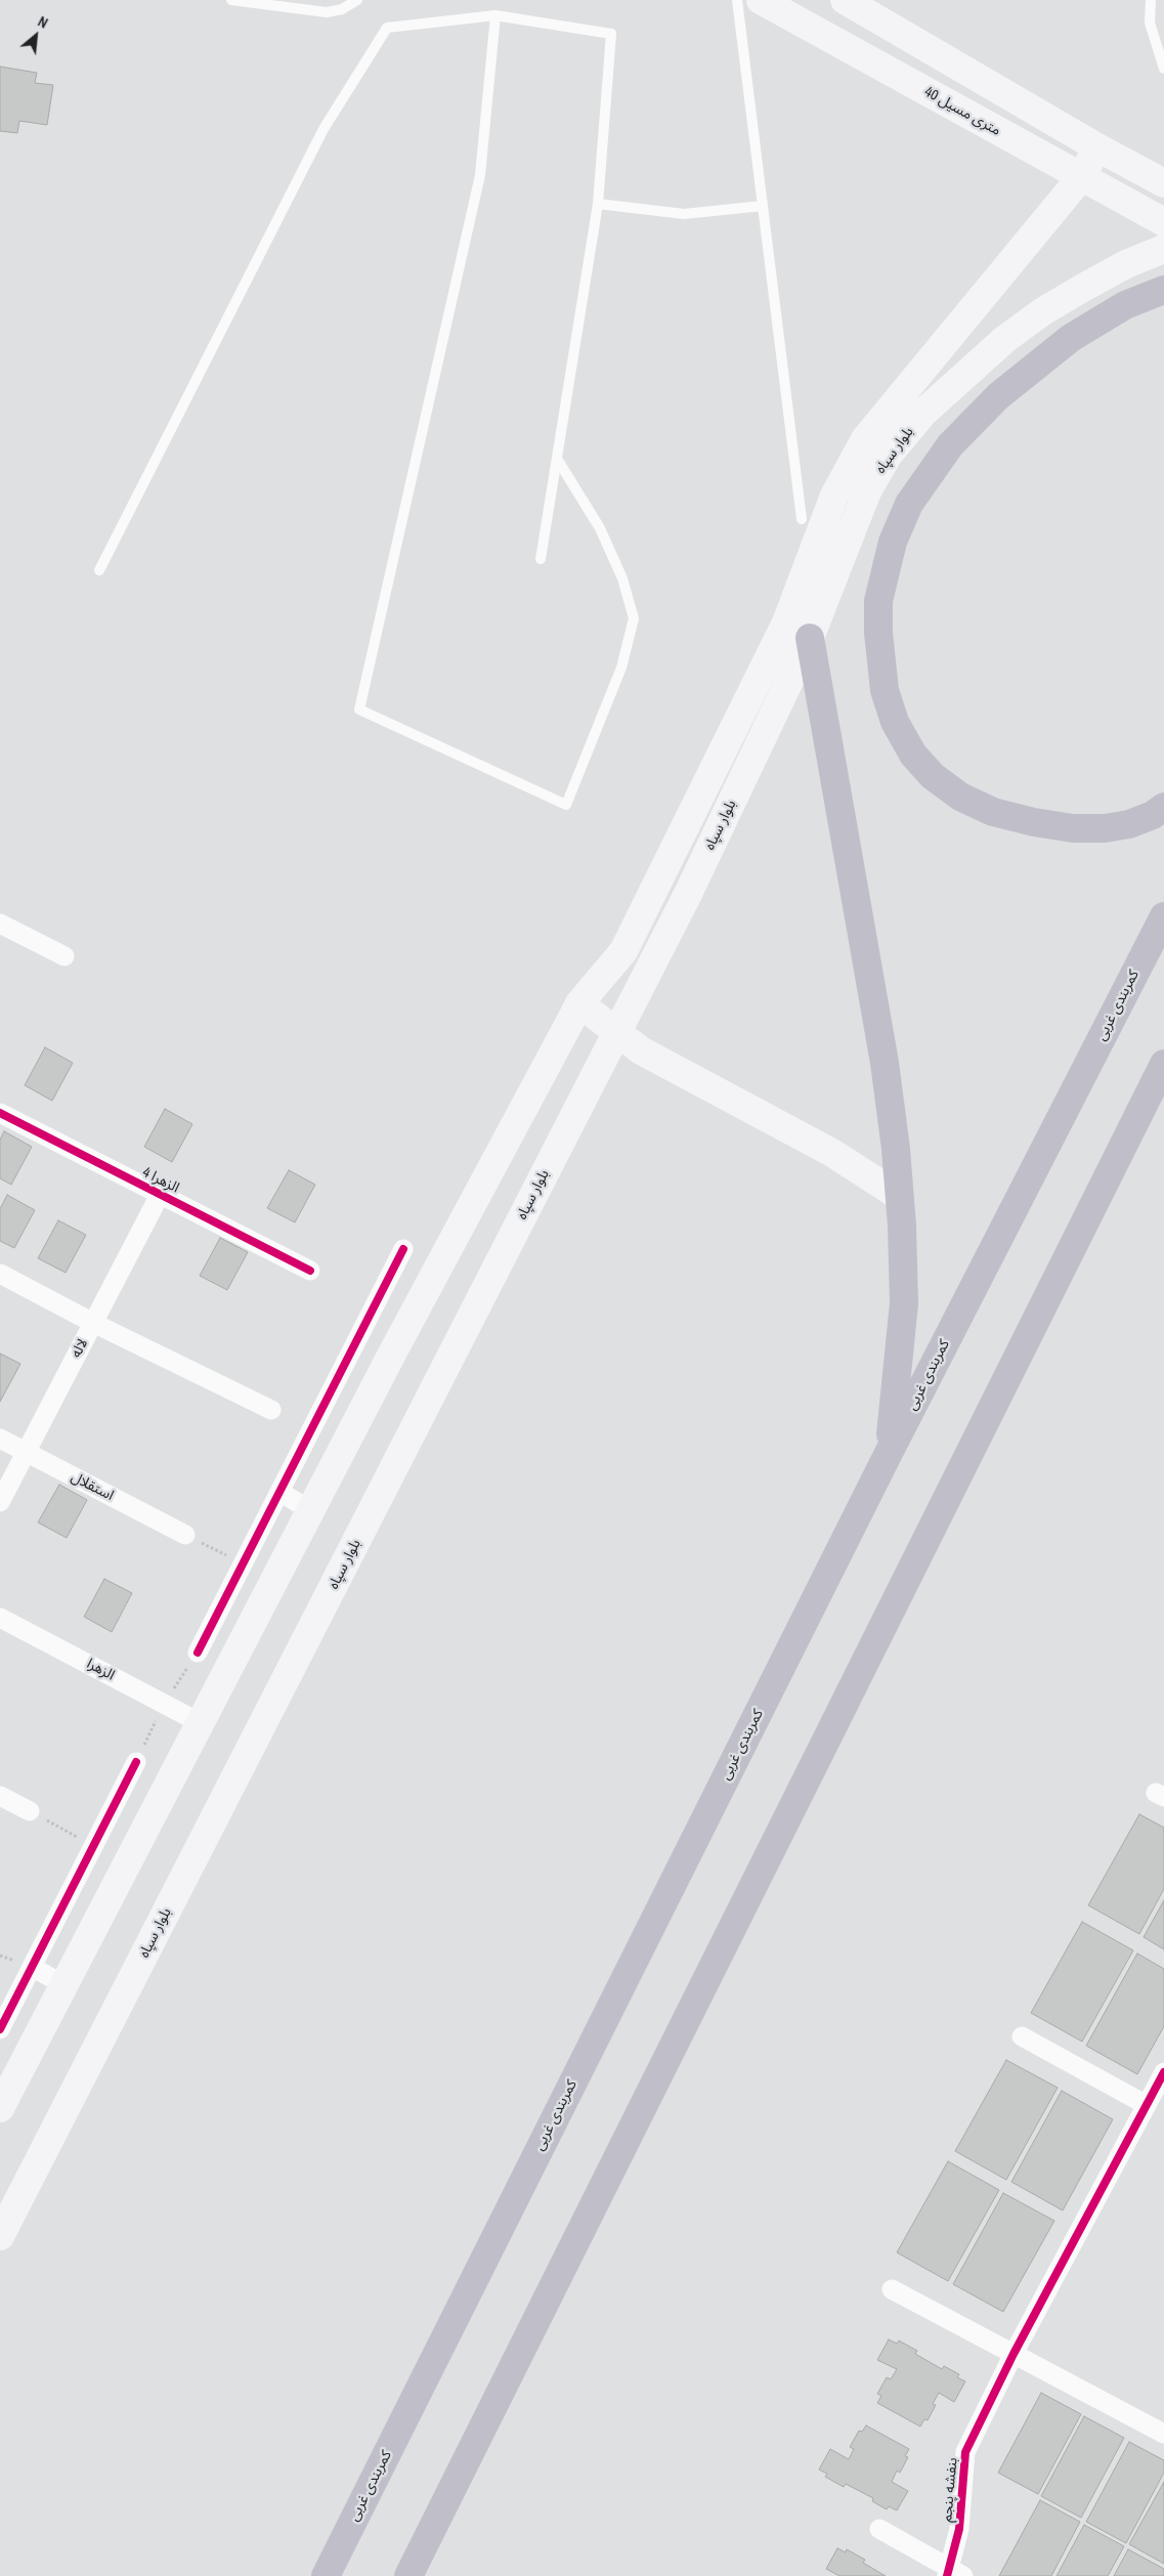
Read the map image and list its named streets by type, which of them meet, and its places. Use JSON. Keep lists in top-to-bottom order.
{
  "streets": {
    "highway": ["کمربندی غربی"],
    "main road": ["40 متری مسیل", "بلوار سپاه"],
    "street": [
      "الزهرا 4",
      "لاله",
      "استقلال",
      "الزهرا",
      "بنفشه پنجم"
    ]
  },
  "crossings": [
    ["40 متری مسیل", "بلوار سپاه"],
    ["بلوار سپاه", "الزهرا"],
    ["الزهرا 4", "لاله"],
    ["لاله", "استقلال"]
  ],
  "north": "top right"
}
